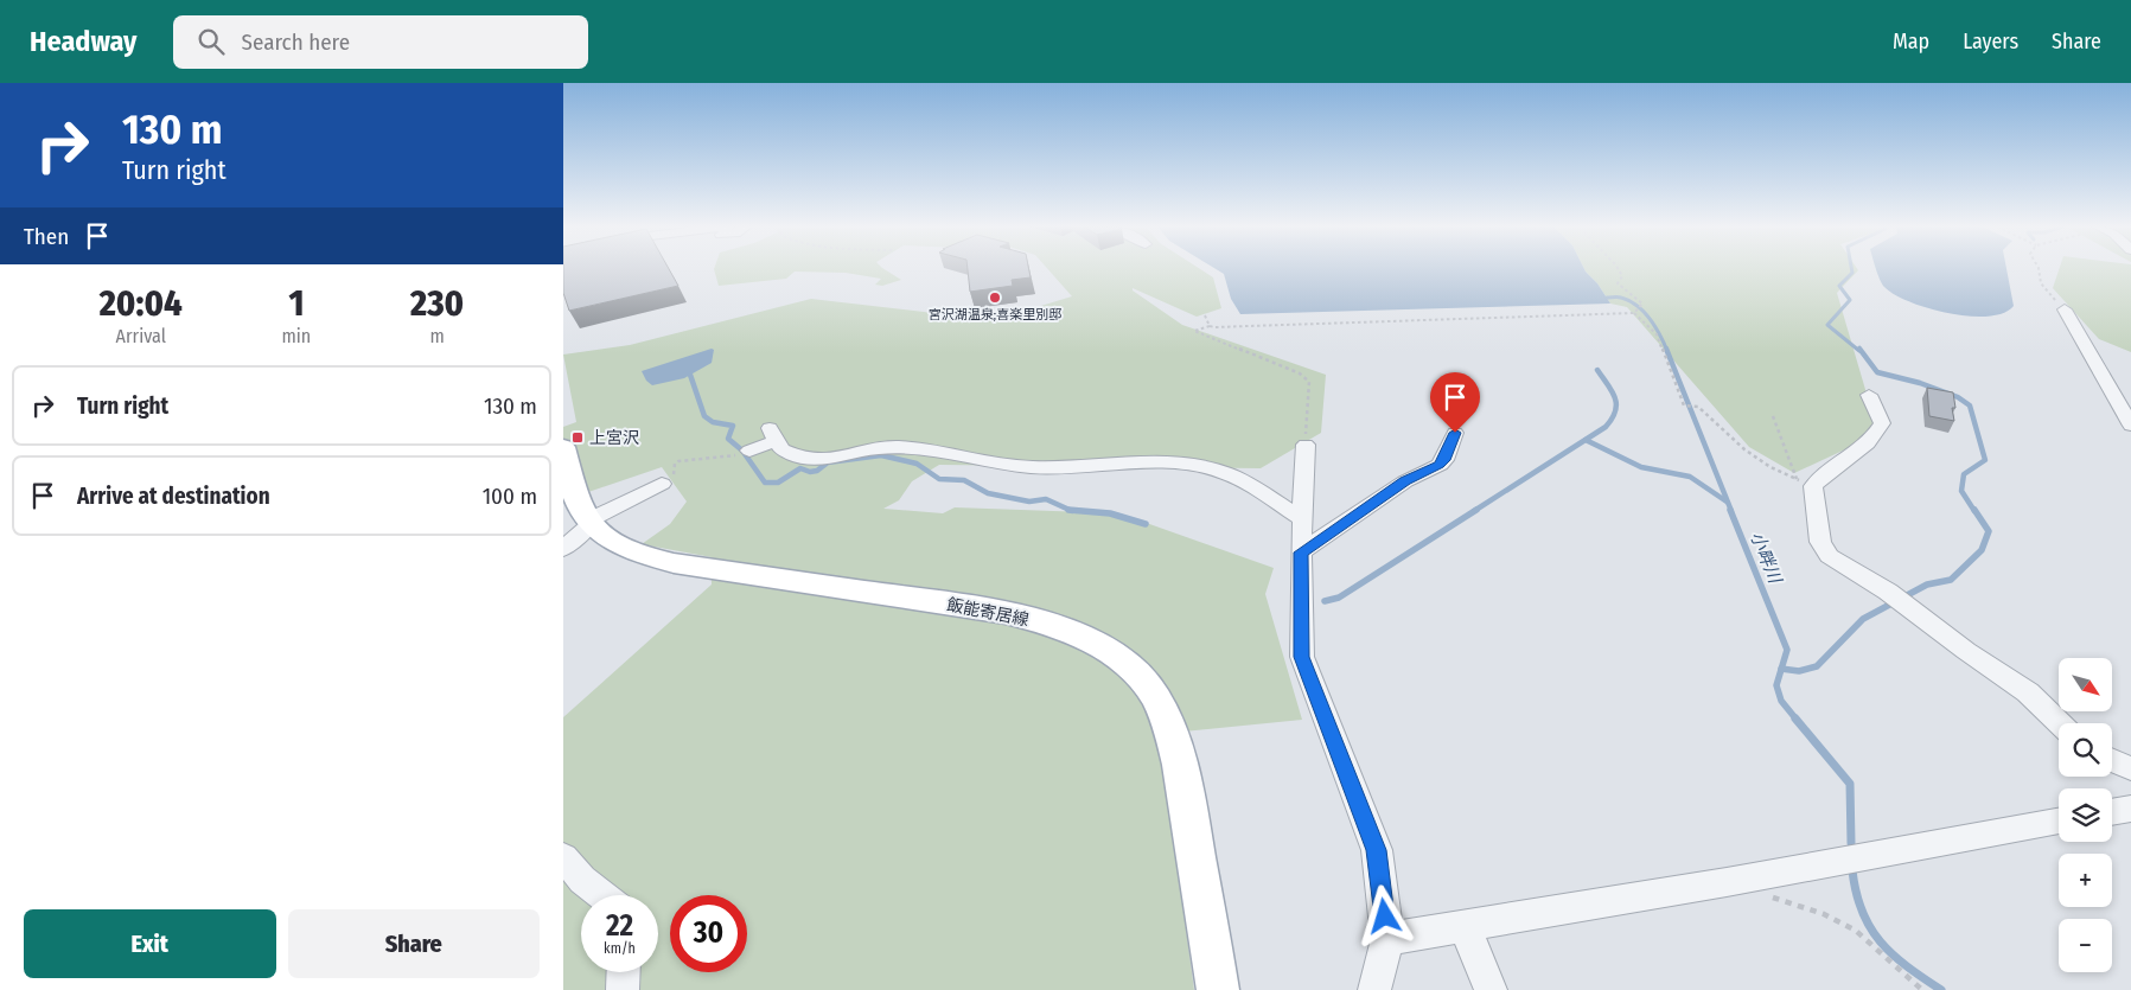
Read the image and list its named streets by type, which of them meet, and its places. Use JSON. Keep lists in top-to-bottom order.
{
  "streets": {
    "main road": ["飯能寄居線"]
  },
  "water": ["小畔川"],
  "places": {
    "other": ["宮沢湖温泉;喜楽里別邸"],
    "transit": ["上宮沢"]
  },
  "north": "bottom right",
  "page": {
    "header": "Headway",
    "search": "Search here",
    "nav": ["Map", "Layers", "Share"],
    "turn": ["130 m", "Turn right"],
    "then": "Then",
    "eta": [
      "20:04",
      "Arrival",
      "1",
      "min",
      "230",
      "m"
    ],
    "list": [
      {
        "name": "Turn right",
        "value": "130 m"
      },
      {
        "name": "Arrive at destination",
        "value": "100 m"
      }
    ],
    "map_buttons": ["+", "−"],
    "speed": "22 km/h",
    "limit": "30",
    "buttons": ["Exit", "Share"]
  }
}
